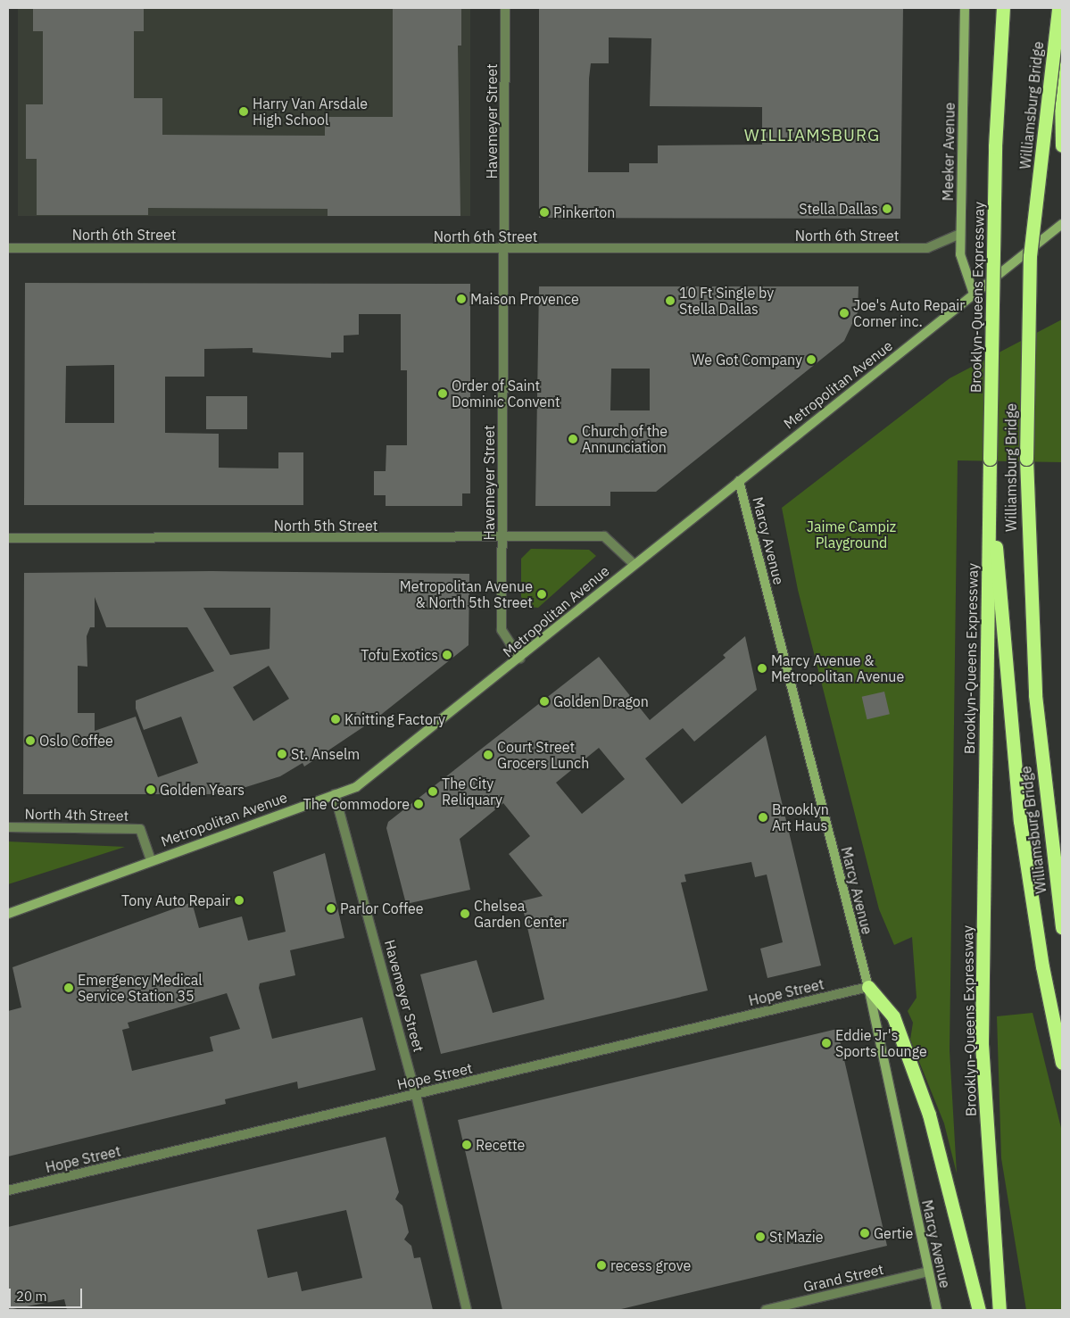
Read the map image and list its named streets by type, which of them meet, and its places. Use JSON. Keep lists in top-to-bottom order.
{
  "streets": {
    "highway": ["Williamsburg Bridge", "Brooklyn-Queens Expressway"],
    "main road": ["Meeker Avenue", "Metropolitan Avenue", "Marcy Avenue"],
    "street": [
      "Havemeyer Street",
      "North 6th Street",
      "North 5th Street",
      "North 4th Street",
      "Hope Street",
      "Grand Street"
    ]
  },
  "crossings": [
    ["Williamsburg Bridge", "Brooklyn-Queens Expressway"],
    ["Havemeyer Street", "North 6th Street"],
    ["Havemeyer Street", "Metropolitan Avenue"],
    ["Havemeyer Street", "North 5th Street"],
    ["Havemeyer Street", "Hope Street"],
    ["Meeker Avenue", "North 6th Street"],
    ["Meeker Avenue", "Metropolitan Avenue"],
    ["Metropolitan Avenue", "North 5th Street"],
    ["Metropolitan Avenue", "Marcy Avenue"],
    ["Metropolitan Avenue", "North 4th Street"],
    ["Marcy Avenue", "Hope Street"],
    ["Marcy Avenue", "Grand Street"]
  ],
  "districts": ["WILLIAMSBURG"],
  "parks": ["Jaime Campiz Playground"],
  "places": [
    "Harry Van Arsdale High School",
    "Stella Dallas",
    "Pinkerton",
    "Maison Provence",
    "10 Ft Single by Stella Dallas",
    "Joe's Auto Repair Corner inc.",
    "We Got Company",
    "Order of Saint Dominic Convent",
    "Church of the Annunciation",
    "Metropolitan Avenue & North 5th Street",
    "Tofu Exotics",
    "Marcy Avenue & Metropolitan Avenue",
    "Golden Dragon",
    "Knitting Factory",
    "Oslo Coffee",
    "St. Anselm",
    "Court Street Grocers Lunch",
    "Golden Years",
    "The City Reliquary",
    "The Commodore",
    "Brooklyn Art Haus",
    "Tony Auto Repair",
    "Parlor Coffee",
    "Chelsea Garden Center",
    "Emergency Medical Service Station 35",
    "Eddie Jr's Sports Lounge",
    "Recette",
    "Gertie",
    "St Mazie",
    "recess grove"
  ],
  "scale_bar": "20 m"
}
